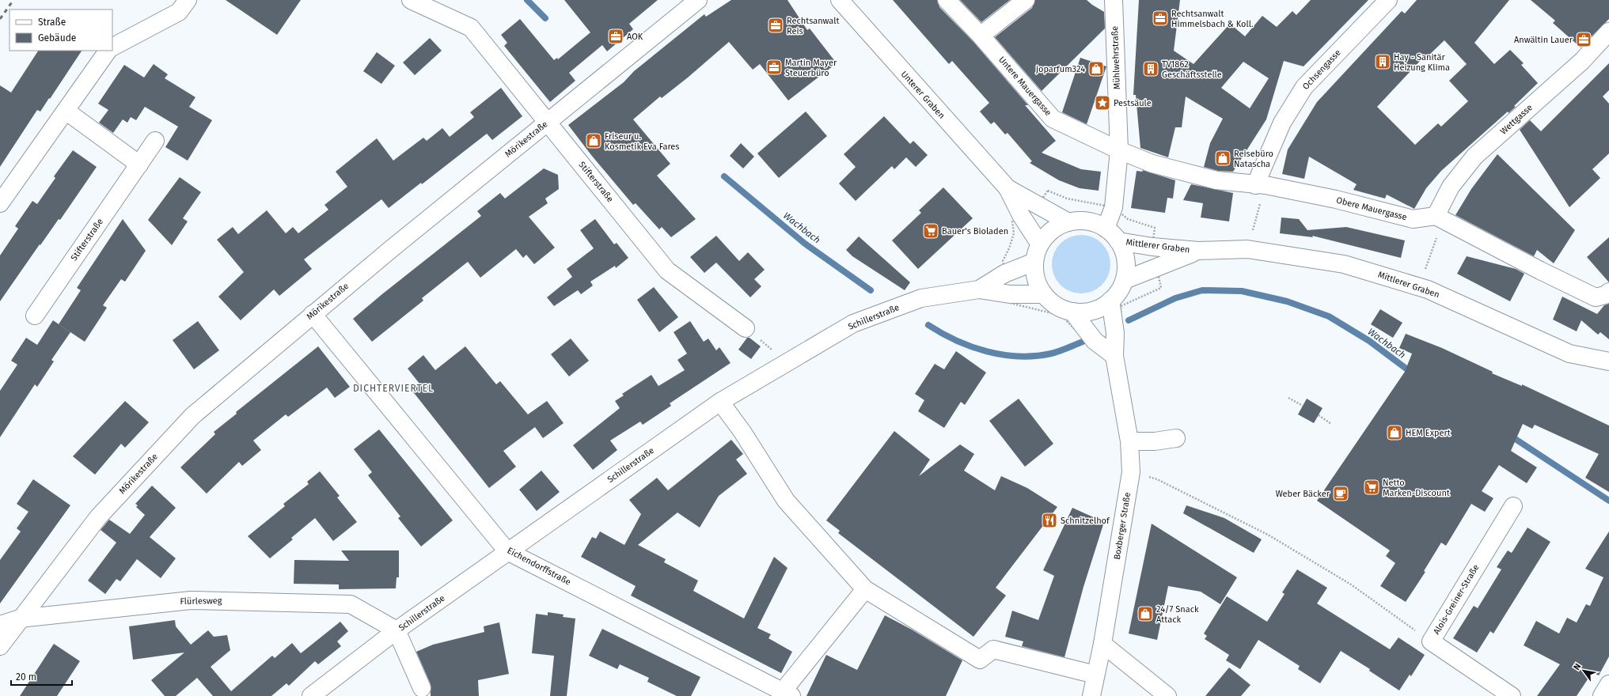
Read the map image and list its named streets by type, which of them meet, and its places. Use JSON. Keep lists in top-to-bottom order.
{
  "streets": {
    "street": [
      "Mühlwehrstraße",
      "Ochsengasse",
      "Untere Mauergasse",
      "Unterer Graben",
      "Wettgasse",
      "Mörikestraße",
      "Stifterstraße",
      "Obere Mauergasse",
      "Mittlerer Graben",
      "Schillerstraße",
      "Boxberger Straße",
      "Eichendorffstraße",
      "Alois-Greiner-Straße",
      "Flürlesweg"
    ]
  },
  "crossings": [
    ["Mühlwehrstraße", "Untere Mauergasse"],
    ["Mühlwehrstraße", "Unterer Graben"],
    ["Mühlwehrstraße", "Obere Mauergasse"],
    ["Mühlwehrstraße", "Mittlerer Graben"],
    ["Mühlwehrstraße", "Schillerstraße"],
    ["Mühlwehrstraße", "Boxberger Straße"],
    ["Ochsengasse", "Obere Mauergasse"],
    ["Untere Mauergasse", "Obere Mauergasse"],
    ["Unterer Graben", "Mittlerer Graben"],
    ["Unterer Graben", "Schillerstraße"],
    ["Unterer Graben", "Boxberger Straße"],
    ["Wettgasse", "Obere Mauergasse"],
    ["Mörikestraße", "Stifterstraße"],
    ["Mörikestraße", "Eichendorffstraße"],
    ["Mörikestraße", "Flürlesweg"],
    ["Mittlerer Graben", "Schillerstraße"],
    ["Mittlerer Graben", "Boxberger Straße"],
    ["Schillerstraße", "Boxberger Straße"],
    ["Schillerstraße", "Eichendorffstraße"],
    ["Schillerstraße", "Flürlesweg"]
  ],
  "districts": ["DICHTERVIERTEL"],
  "water": ["Wachbach"],
  "places": {
    "office": [
      "Rechtsanwalt Himmelsbach & Koll.",
      "Rechtsanwalt Reis",
      "AOK",
      "Anwältin Lauer",
      "Martin Mayer Steuerbüro"
    ],
    "building": ["Hay - Sanitär Heizung Klima", "TV1862 Geschäftsstelle"],
    "shop": [
      "joparfum324",
      "Friseur u. Kosmetik Eva Fares",
      "Reisebüro Natascha",
      "HEM Expert",
      "24/7 Snack Attack"
    ],
    "place": ["Pestsäule"],
    "supermarket": ["Bauer's Bioladen", "Netto Marken-Discount"],
    "cafe": ["Weber Bäcker"],
    "restaurant": ["Schnitzelhof"]
  },
  "legend": ["Straße", "Gebäude"],
  "scale_bar": "20 m",
  "north": "top left"
}
